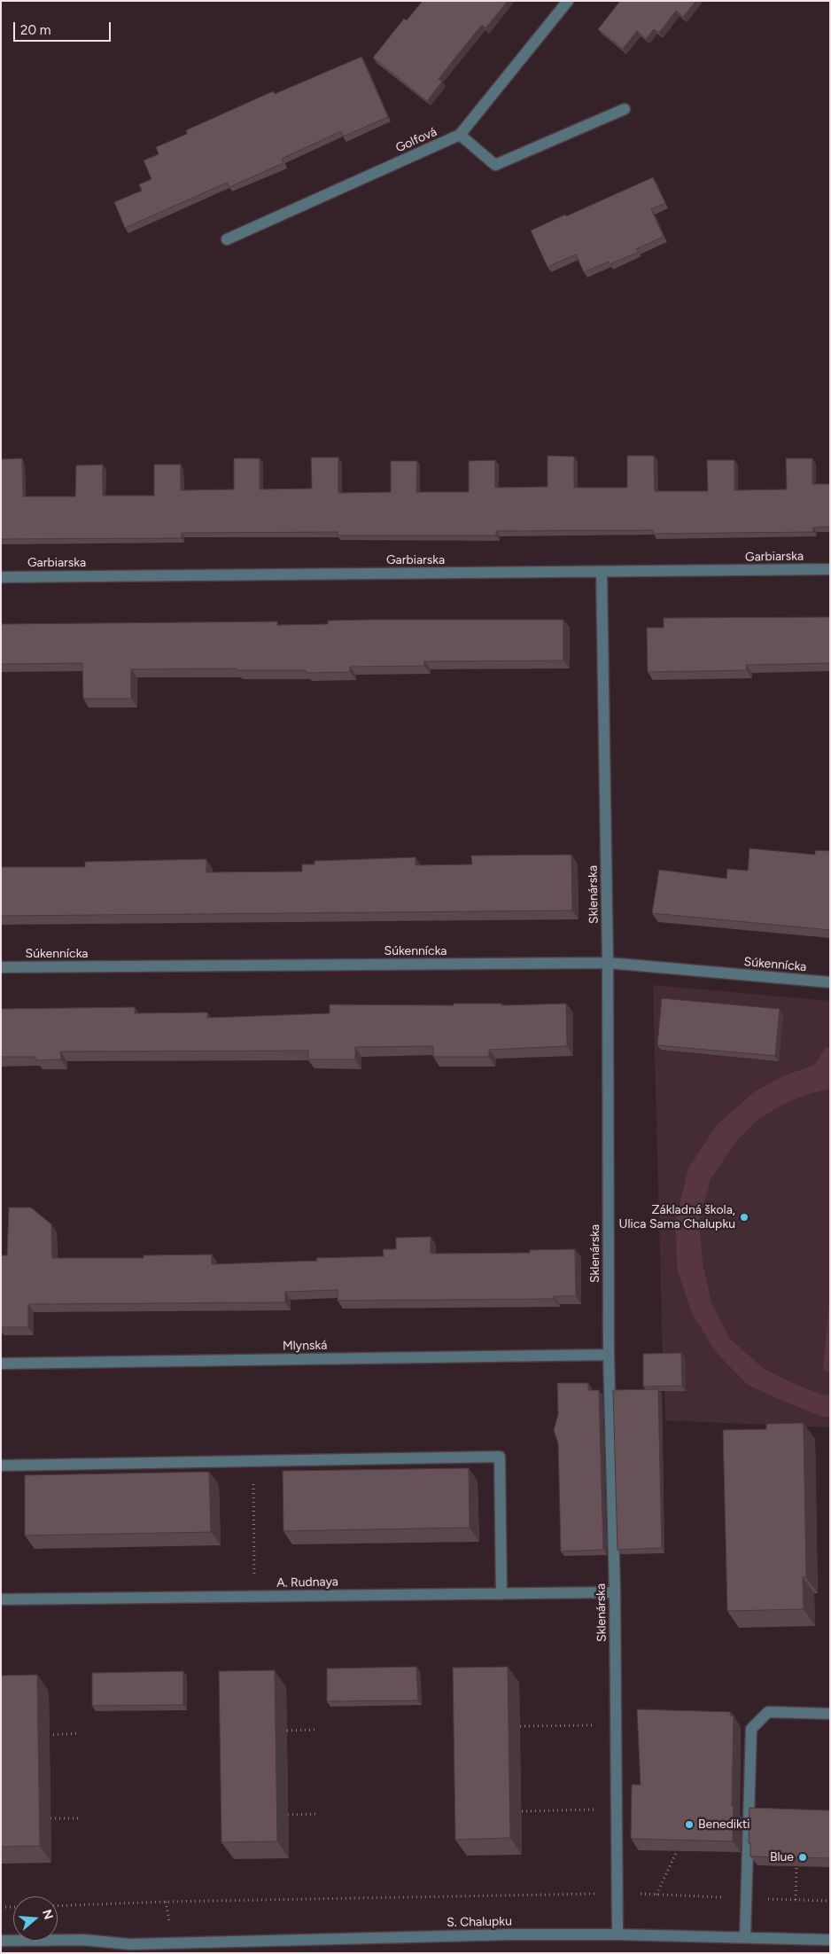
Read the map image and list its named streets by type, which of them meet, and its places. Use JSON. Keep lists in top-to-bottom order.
{
  "streets": {
    "street": [
      "Golfová",
      "Garbiarska",
      "Sklenárska",
      "Súkennícka",
      "Mlynská",
      "A. Rudnaya",
      "S. Chalupku"
    ]
  },
  "crossings": [
    ["Garbiarska", "Sklenárska"],
    ["Sklenárska", "Súkennícka"],
    ["Sklenárska", "Mlynská"],
    ["Sklenárska", "A. Rudnaya"],
    ["Sklenárska", "S. Chalupku"]
  ],
  "places": ["Základná škola, Ulica Sama Chalupku", "Benedikti", "Blue"],
  "scale_bar": "20 m",
  "north": "right"
}
